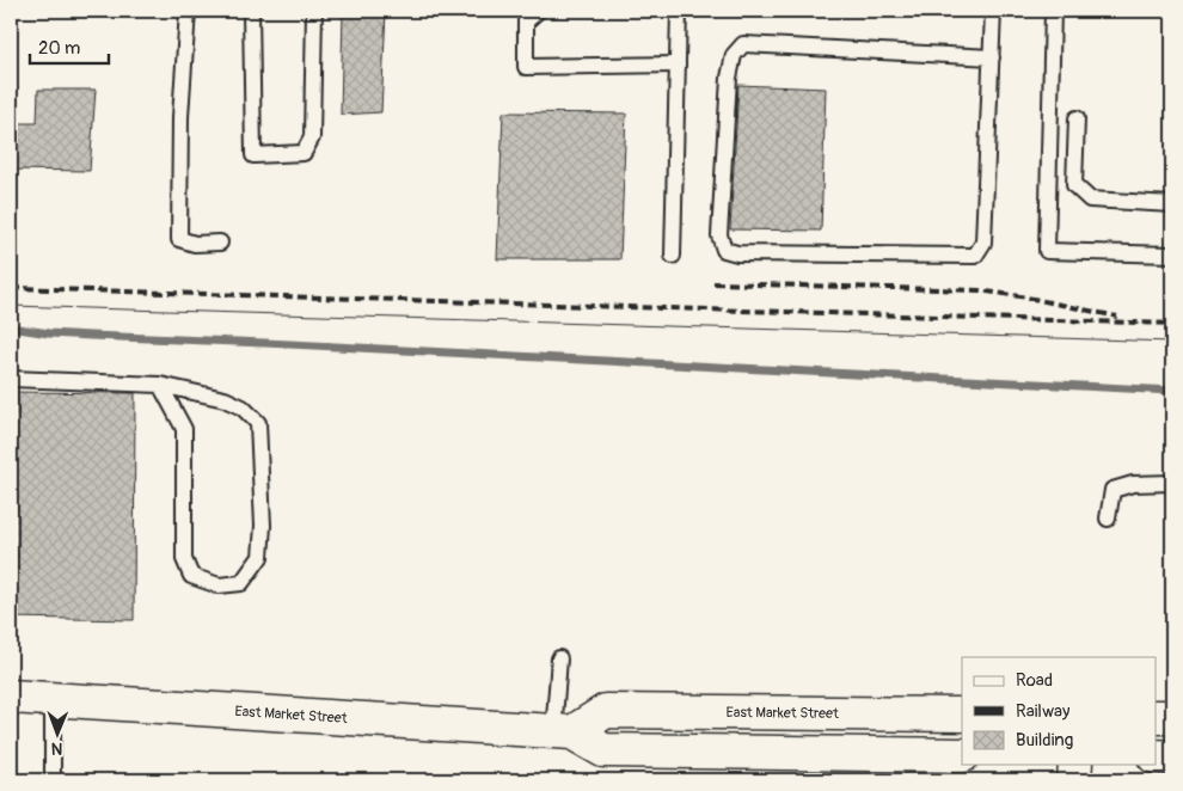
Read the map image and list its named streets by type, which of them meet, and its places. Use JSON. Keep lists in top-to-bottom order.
{
  "streets": {
    "main road": ["East Market Street"]
  },
  "legend": ["Road", "Railway", "Building"],
  "scale_bar": "20 m",
  "north": "bottom"
}
